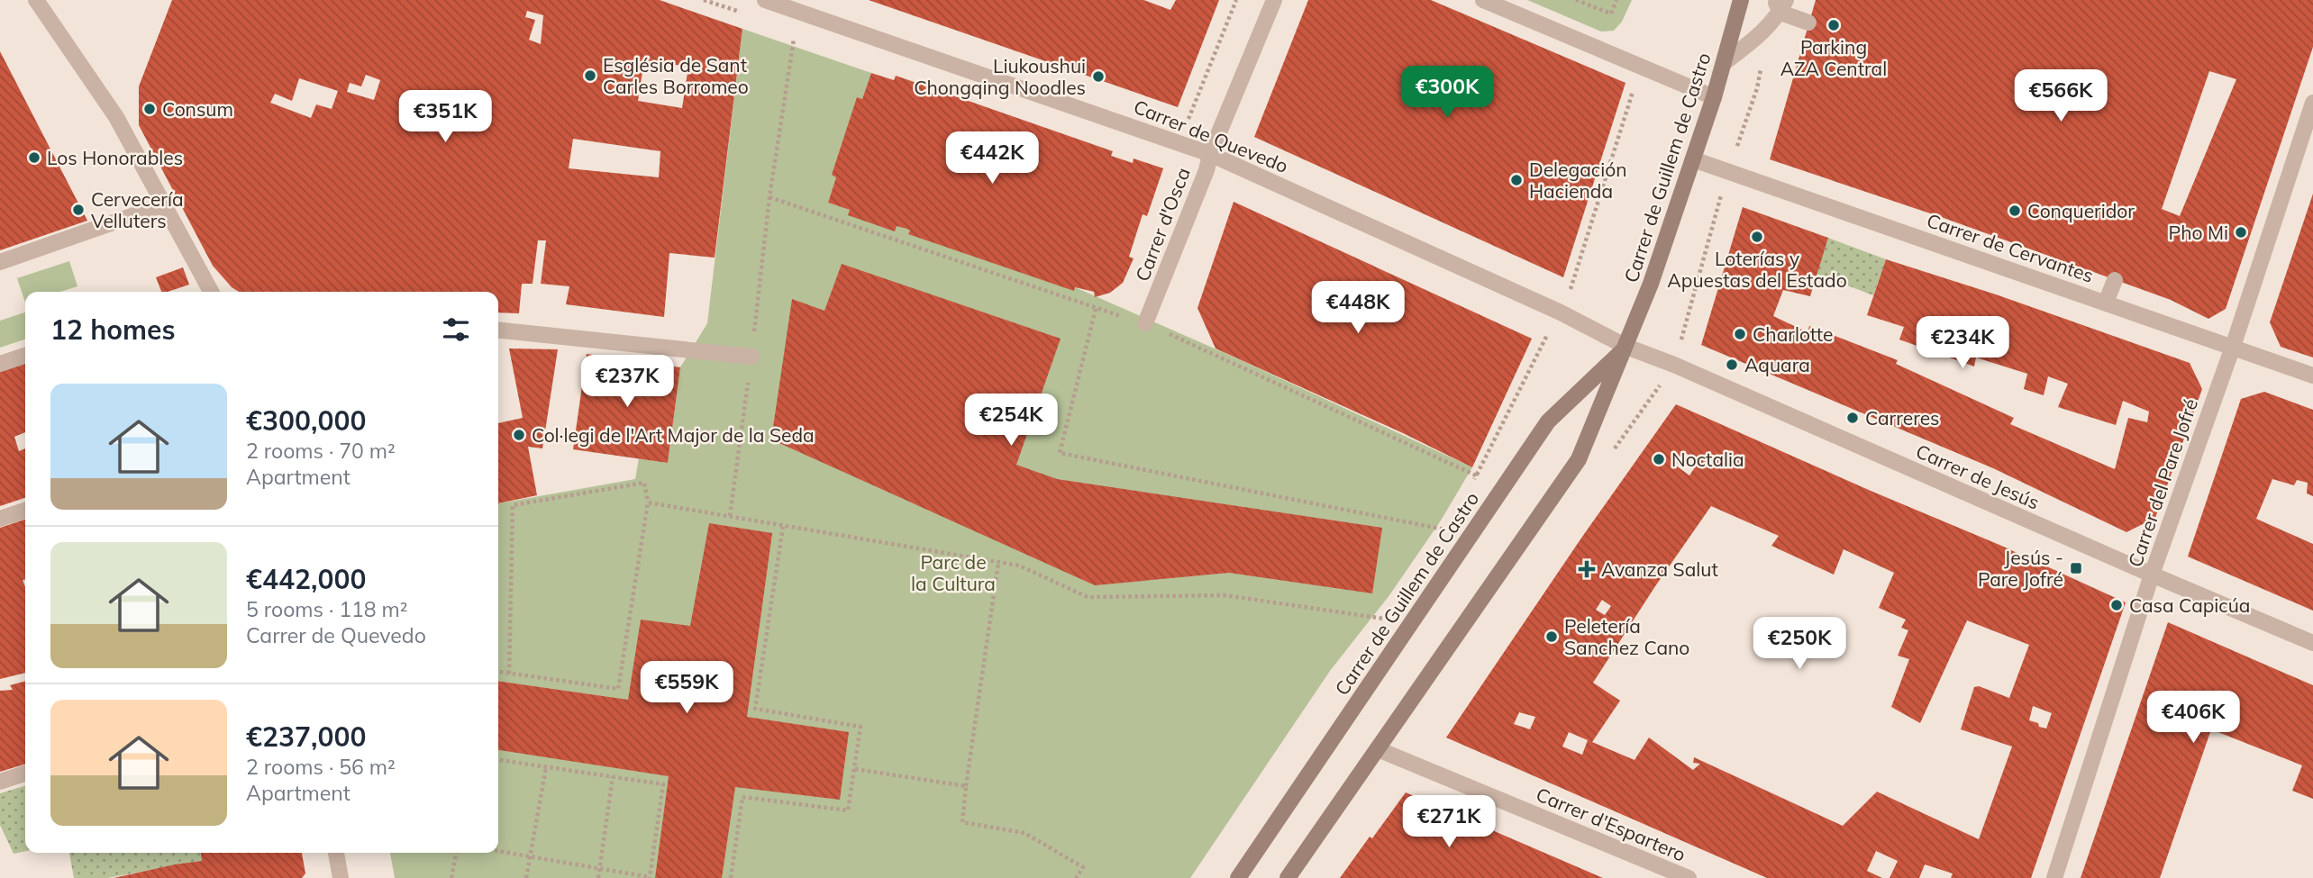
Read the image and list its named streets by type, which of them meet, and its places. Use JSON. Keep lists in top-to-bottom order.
{
  "streets": {
    "main road": ["Carrer de Guillem de Castro"],
    "street": [
      "Carrer de Quevedo",
      "Carrer d'Osca",
      "Carrer de Cervantes",
      "Carrer de Jesús",
      "Carrer del Pare Jofré",
      "Carrer d'Espartero"
    ]
  },
  "crossings": [
    ["Carrer de Quevedo", "Carrer de Guillem de Castro"],
    ["Carrer de Quevedo", "Carrer d'Osca"],
    ["Carrer de Quevedo", "Carrer de Jesús"],
    ["Carrer de Guillem de Castro", "Carrer de Cervantes"],
    ["Carrer de Guillem de Castro", "Carrer de Jesús"],
    ["Carrer de Guillem de Castro", "Carrer d'Espartero"],
    ["Carrer de Cervantes", "Carrer del Pare Jofré"],
    ["Carrer de Jesús", "Carrer del Pare Jofré"]
  ],
  "parks": ["Parc de la Cultura"],
  "places": {
    "other": [
      "Parking AZA Central",
      "Església de Sant Carles Borromeo",
      "Liukoushui Chongqing Noodles",
      "Consum",
      "Los Honorables",
      "Delegación Hacienda",
      "Cervecería Velluters",
      "Conqueridor",
      "Pho Mi",
      "Loterías y Apuestas del Estado",
      "Charlotte",
      "Aquara",
      "Carreres",
      "Col·legi de l'Art Major de la Seda",
      "Noctalia",
      "Casa Capicúa",
      "Peletería Sanchez Cano"
    ],
    "transit": ["Jesús - Pare Jofré"],
    "health": ["Avanza Salut"]
  },
  "page": {
    "price": [
      "€300K",
      "€566K",
      "€351K",
      "€442K",
      "€448K",
      "€234K",
      "€237K",
      "€254K",
      "€250K",
      "€559K",
      "€406K",
      "€271K"
    ],
    "heading": "12 homes",
    "list": [
      {
        "name": "€300,000",
        "note": "2 rooms · 70 m² · Apartment"
      },
      {
        "name": "€442,000",
        "note": "5 rooms · 118 m² · Carrer de Quevedo"
      },
      {
        "name": "€237,000",
        "note": "2 rooms · 56 m² · Apartment"
      }
    ]
  }
}
